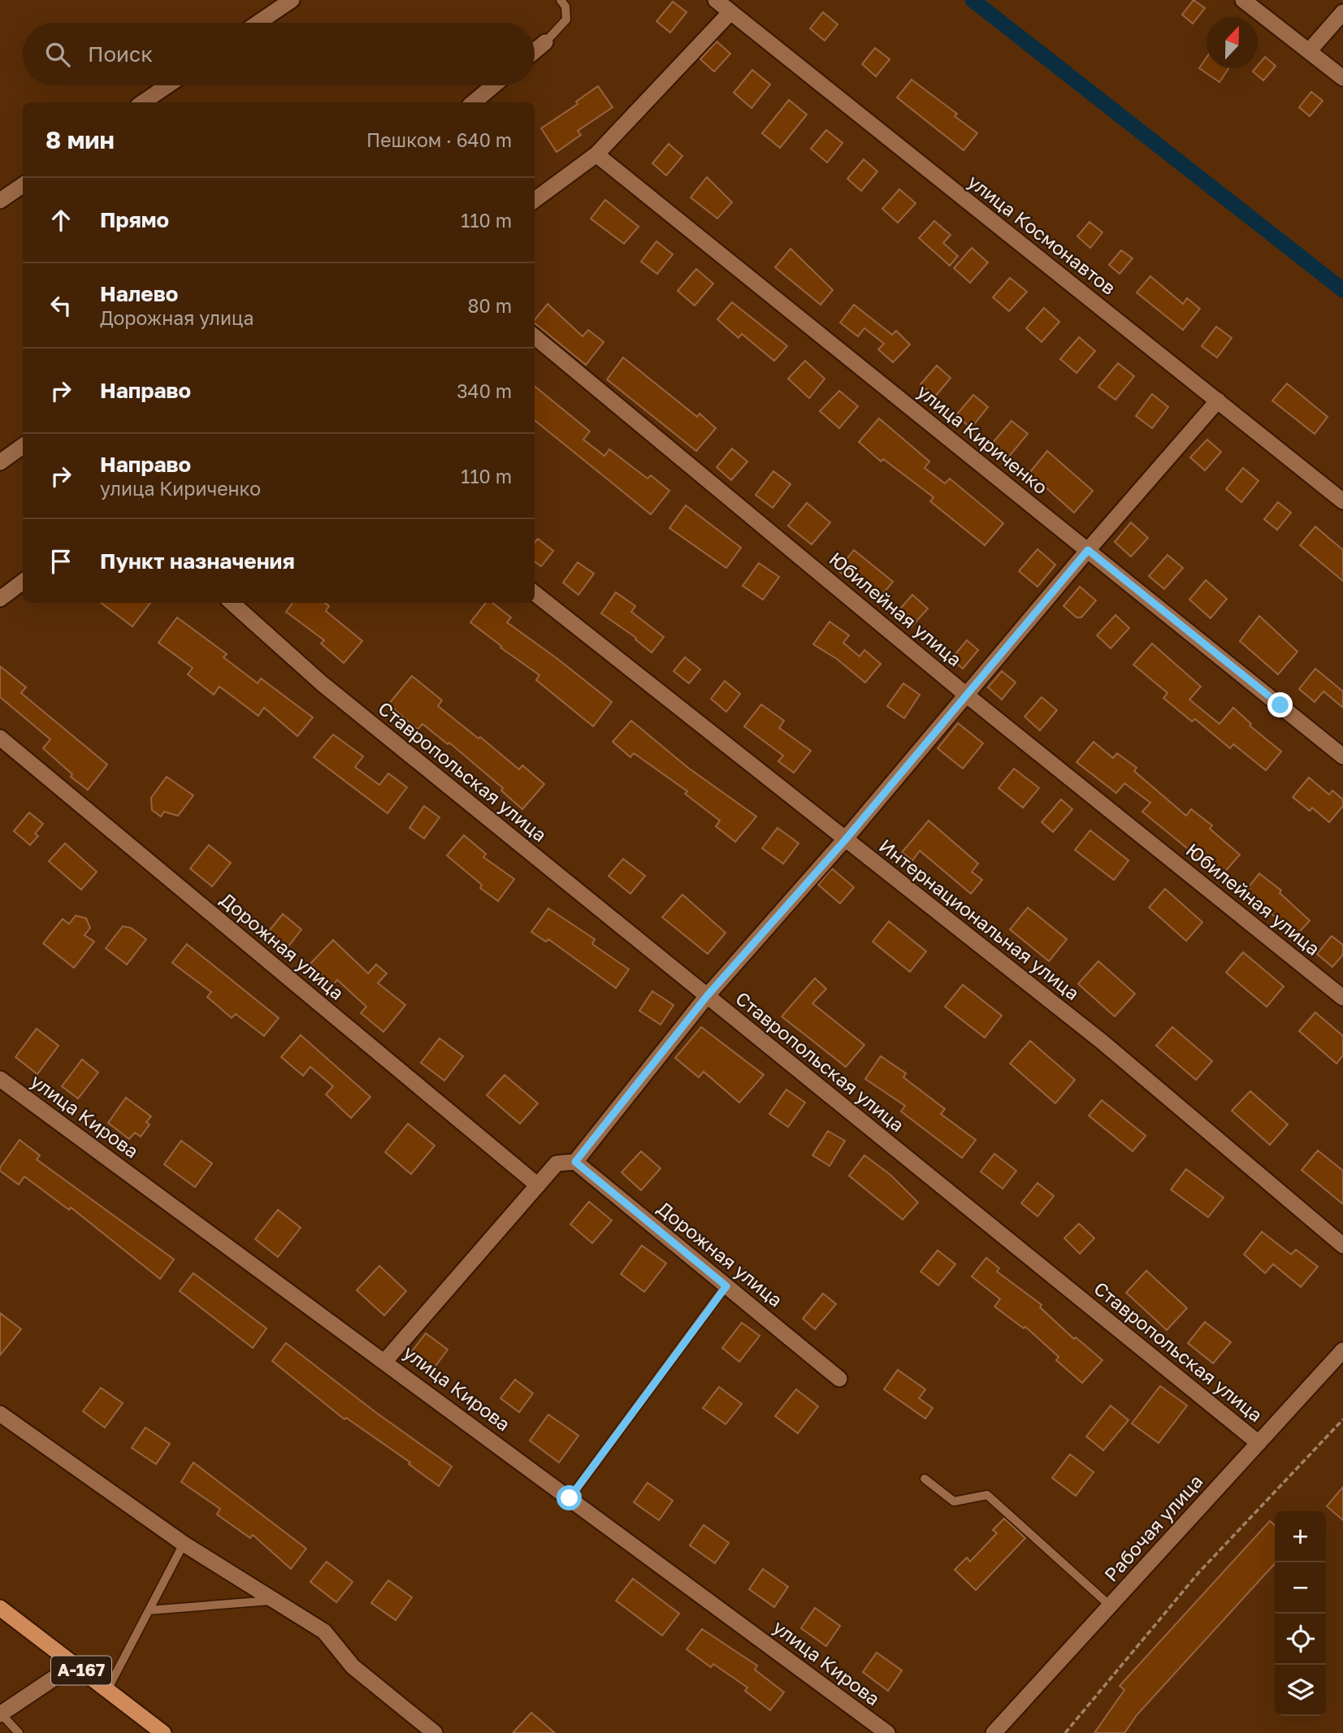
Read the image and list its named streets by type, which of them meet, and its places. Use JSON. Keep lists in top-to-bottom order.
{
  "streets": {
    "highway": ["А-167"],
    "street": [
      "улица Космонавтов",
      "улица Кириченко",
      "Юбилейная улица",
      "Ставропольская улица",
      "Интернациональная улица",
      "Дорожная улица",
      "улица Кирова",
      "Рабочая улица"
    ]
  },
  "crossings": [
    ["Ставропольская улица", "Рабочая улица"]
  ],
  "north": "top",
  "page": {
    "search": "Поиск",
    "heading": ["8 мин", "Пешком · 640 m"],
    "list": [
      ["Прямо", "110 m"],
      ["Налево", "Дорожная улица", "80 m"],
      ["Направо", "340 m"],
      ["Направо", "улица Кириченко", "110 m"],
      "Пункт назначения"
    ],
    "map_buttons": ["+", "−"]
  }
}
